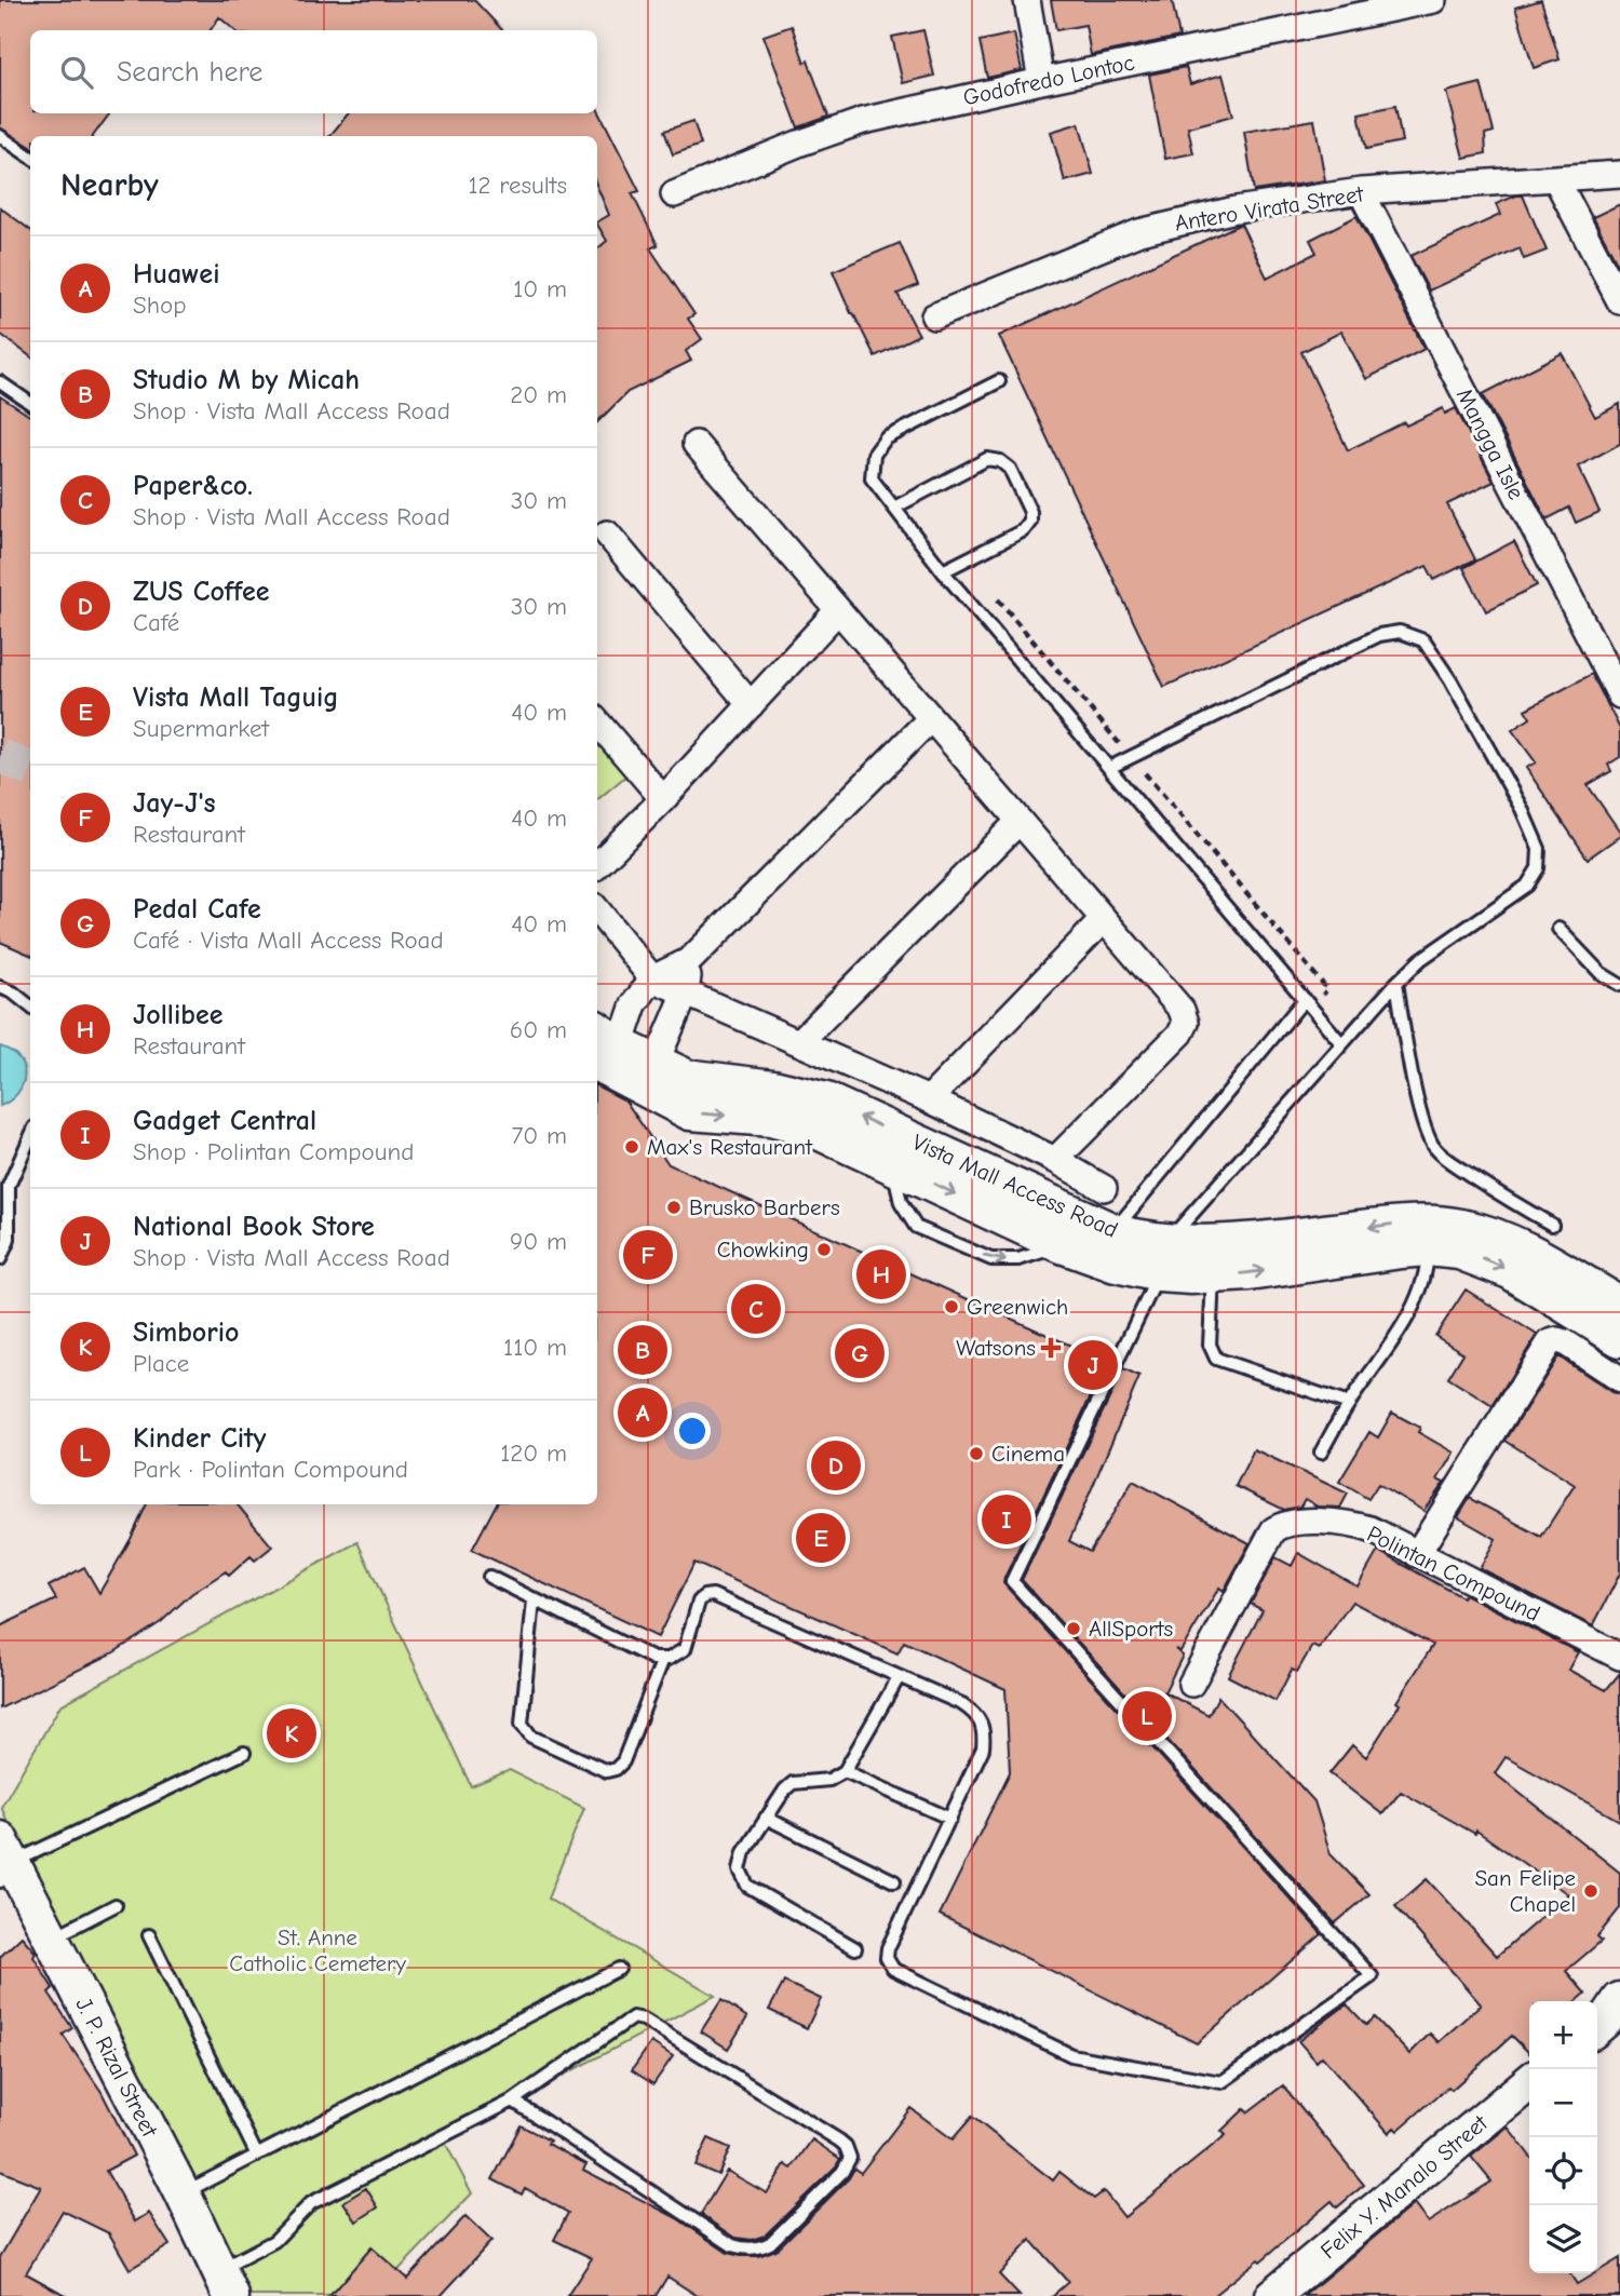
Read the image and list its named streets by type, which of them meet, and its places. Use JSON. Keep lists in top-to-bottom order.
{
  "streets": {
    "street": [
      "Godofredo Lontoc",
      "Antero Virata Street",
      "Mangga Isle",
      "Vista Mall Access Road",
      "Polintan Compound",
      "J. P. Rizal Street",
      "Felix Y. Manalo Street"
    ]
  },
  "crossings": [
    ["Antero Virata Street", "Mangga Isle"]
  ],
  "parks": ["St. Anne Catholic Cemetery"],
  "places": {
    "other": [
      "Max's Restaurant",
      "Brusko Barbers",
      "Chowking",
      "Greenwich",
      "Cinema",
      "AllSports",
      "San Felipe Chapel"
    ],
    "health": ["Watsons"]
  },
  "page": {
    "search": "Search here",
    "heading": ["Nearby", "12 results"],
    "list": [
      {
        "mark": "A",
        "name": "Huawei",
        "note": "Shop",
        "value": "10 m"
      },
      {
        "mark": "B",
        "name": "Studio M by Micah",
        "note": "Shop · Vista Mall Access Road",
        "value": "20 m"
      },
      {
        "mark": "C",
        "name": "Paper&co.",
        "note": "Shop · Vista Mall Access Road",
        "value": "30 m"
      },
      {
        "mark": "D",
        "name": "ZUS Coffee",
        "note": "Café",
        "value": "30 m"
      },
      {
        "mark": "E",
        "name": "Vista Mall Taguig",
        "note": "Supermarket",
        "value": "40 m"
      },
      {
        "mark": "F",
        "name": "Jay-J's",
        "note": "Restaurant",
        "value": "40 m"
      },
      {
        "mark": "G",
        "name": "Pedal Cafe",
        "note": "Café · Vista Mall Access Road",
        "value": "40 m"
      },
      {
        "mark": "H",
        "name": "Jollibee",
        "note": "Restaurant",
        "value": "60 m"
      },
      {
        "mark": "I",
        "name": "Gadget Central",
        "note": "Shop · Polintan Compound",
        "value": "70 m"
      },
      {
        "mark": "J",
        "name": "National Book Store",
        "note": "Shop · Vista Mall Access Road",
        "value": "90 m"
      },
      {
        "mark": "K",
        "name": "Simborio",
        "note": "Place",
        "value": "110 m"
      },
      {
        "mark": "L",
        "name": "Kinder City",
        "note": "Park · Polintan Compound",
        "value": "120 m"
      }
    ],
    "pins": [
      "F",
      "H",
      "C",
      "B",
      "G",
      "J",
      "A",
      "D",
      "I",
      "E",
      "L",
      "K"
    ],
    "map_buttons": ["+", "−"]
  }
}
